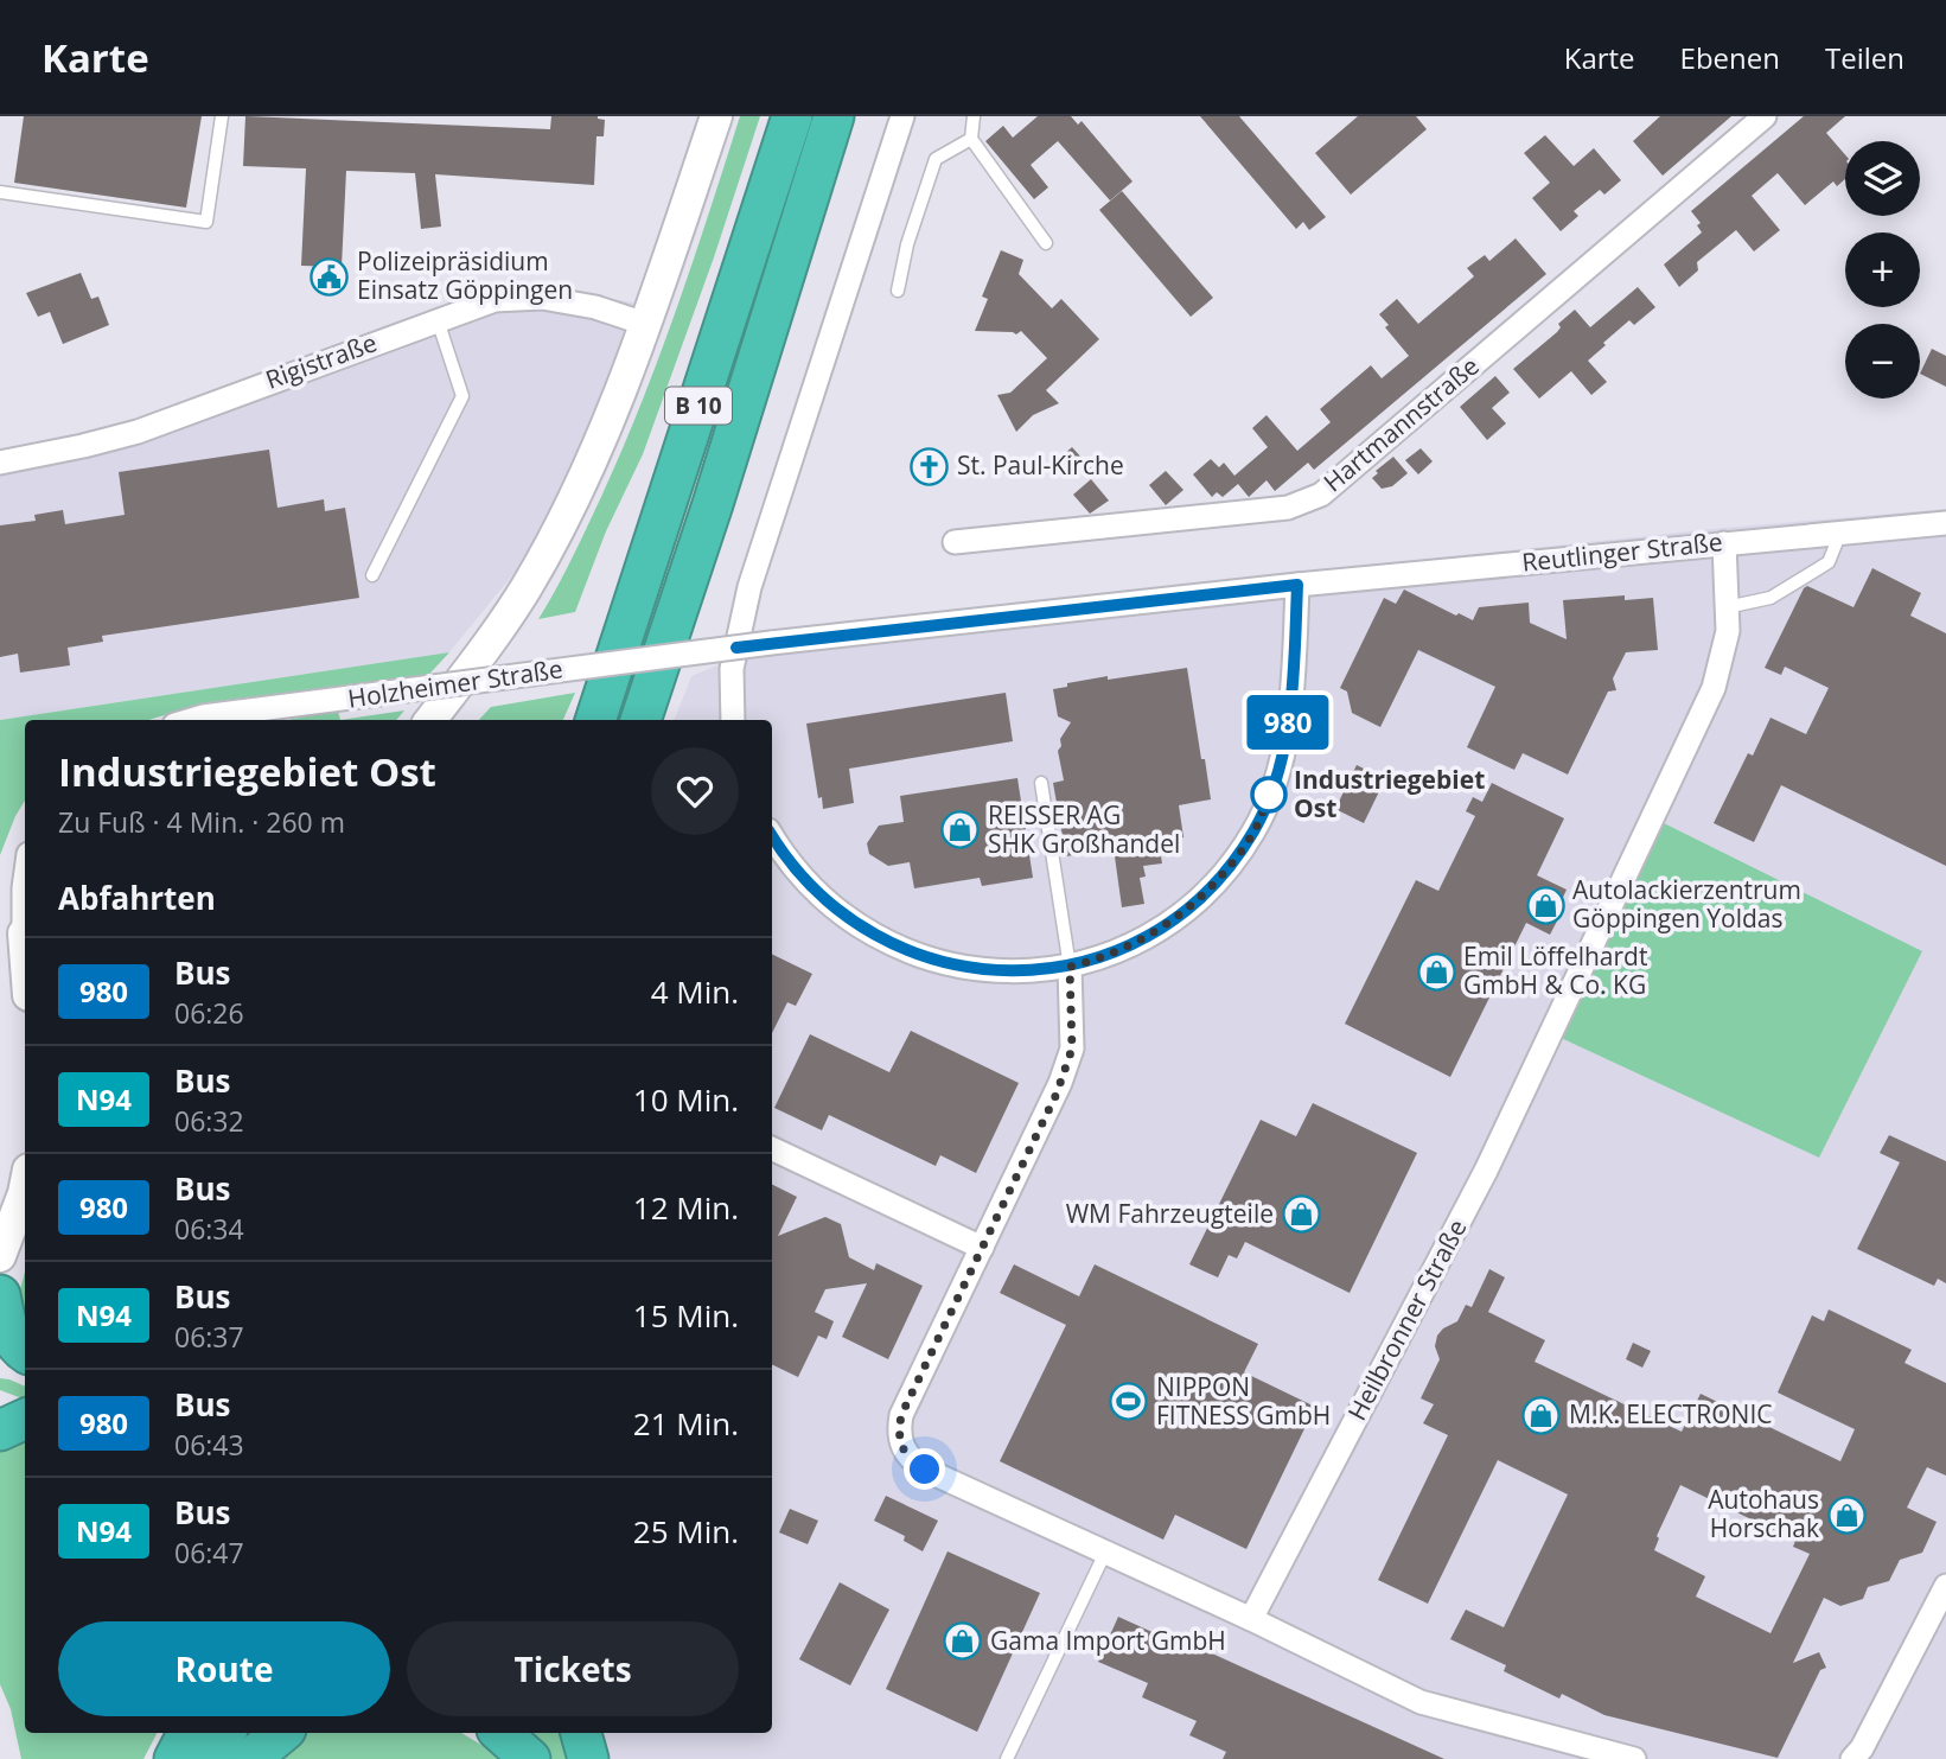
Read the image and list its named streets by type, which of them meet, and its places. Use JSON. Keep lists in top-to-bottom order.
{
  "streets": {
    "highway": ["B 10"],
    "street": [
      "Rigistraße",
      "Hartmannstraße",
      "Reutlinger Straße",
      "Holzheimer Straße",
      "Heilbronner Straße"
    ]
  },
  "crossings": [
    ["Reutlinger Straße", "Holzheimer Straße"],
    ["Reutlinger Straße", "Heilbronner Straße"]
  ],
  "places": {
    "public building": ["Polizeipräsidium Einsatz Göppingen"],
    "church": ["St. Paul-Kirche"],
    "other": ["Industriegebiet Ost"],
    "shop": [
      "REISSER AG SHK Großhandel",
      "Autolackierzentrum Göppingen Yoldas",
      "Emil Löffelhardt GmbH & Co. KG",
      "WM Fahrzeugteile",
      "M.K. ELECTRONIC",
      "Autohaus Horschak",
      "Gama Import GmbH"
    ],
    "sports": ["NIPPON FITNESS GmbH"]
  },
  "lines": ["bus line 980"],
  "page": {
    "header": "Karte",
    "nav": ["Karte", "Ebenen", "Teilen"],
    "on_map": "980",
    "map_buttons": ["+", "−"],
    "heading": [
      ["Industriegebiet Ost", "Zu Fuß · 4 Min. · 260 m"],
      "Abfahrten"
    ],
    "list": [
      {
        "mark": "980",
        "name": "Bus",
        "note": "06:26",
        "value": "4 Min."
      },
      {
        "mark": "N94",
        "name": "Bus",
        "note": "06:32",
        "value": "10 Min."
      },
      {
        "mark": "980",
        "name": "Bus",
        "note": "06:34",
        "value": "12 Min."
      },
      {
        "mark": "N94",
        "name": "Bus",
        "note": "06:37",
        "value": "15 Min."
      },
      {
        "mark": "980",
        "name": "Bus",
        "note": "06:43",
        "value": "21 Min."
      },
      {
        "mark": "N94",
        "name": "Bus",
        "note": "06:47",
        "value": "25 Min."
      }
    ],
    "buttons": ["Route", "Tickets"]
  }
}
